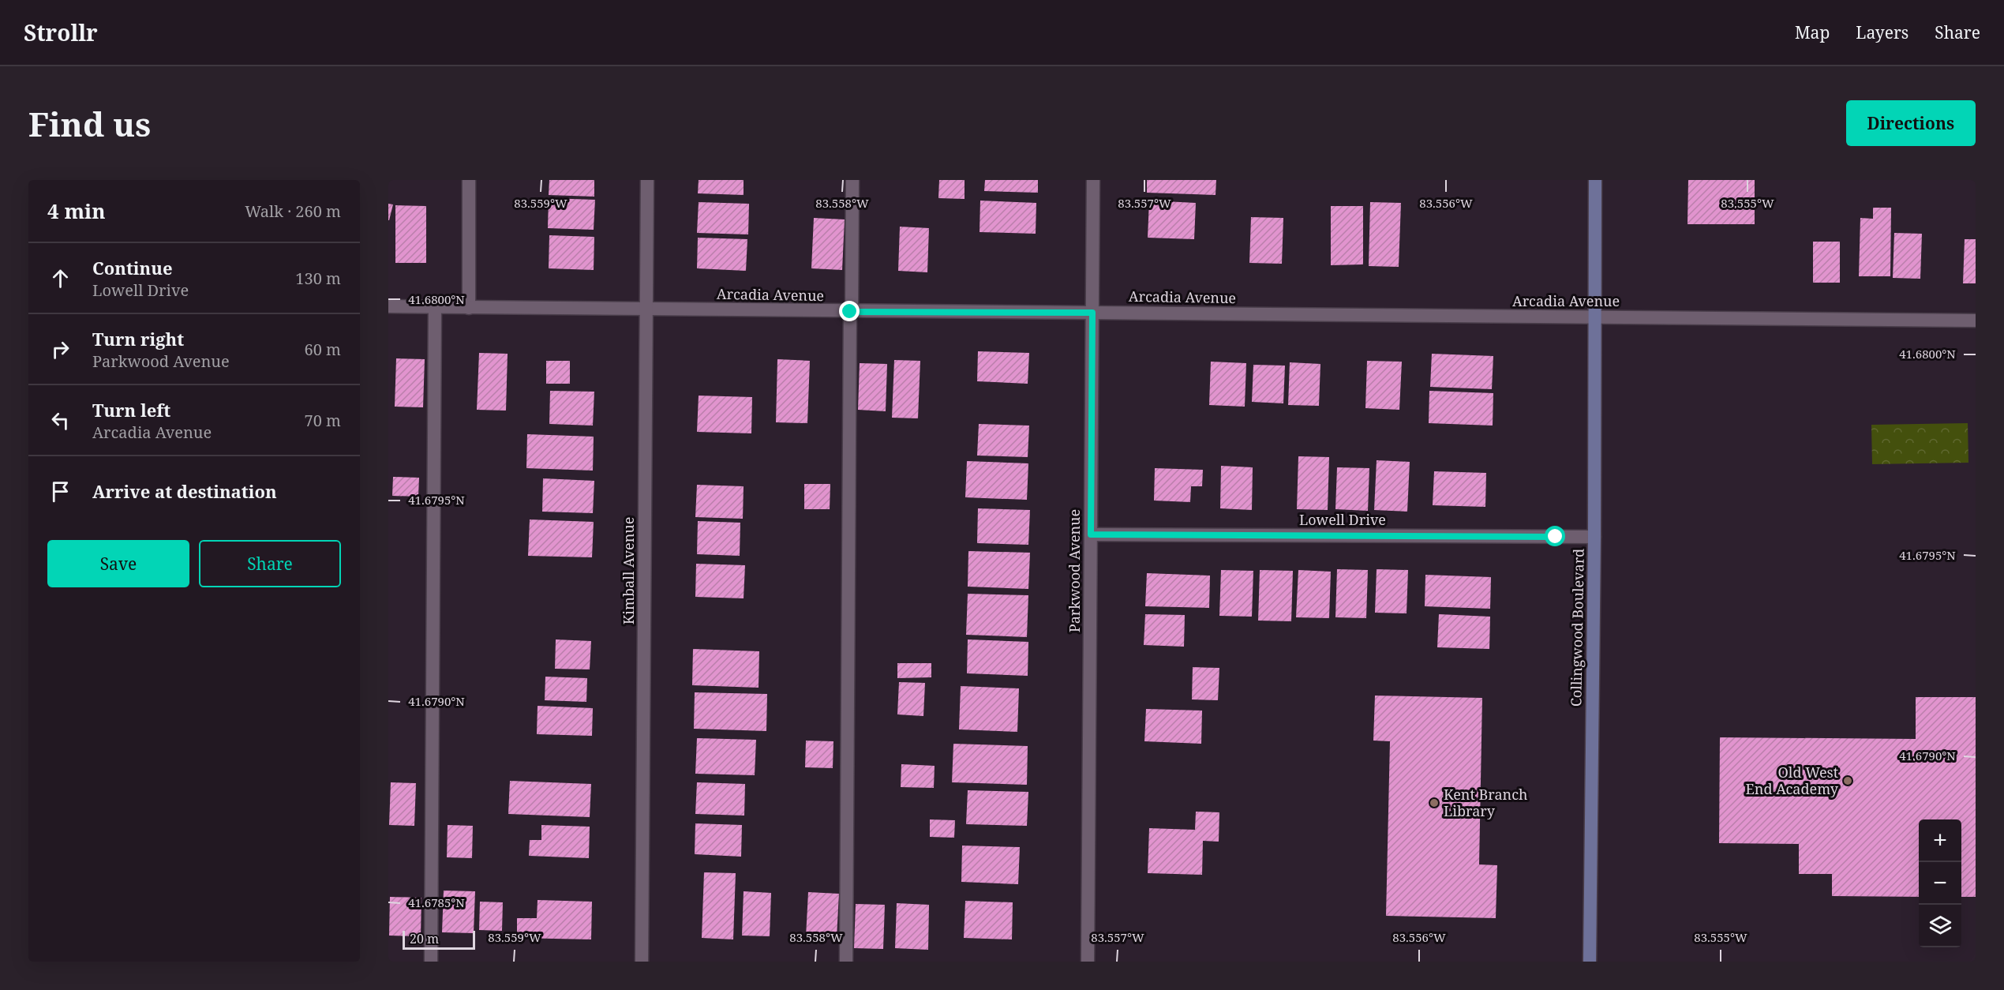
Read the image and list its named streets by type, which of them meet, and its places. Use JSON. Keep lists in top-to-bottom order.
{
  "streets": {
    "main road": ["Collingwood Boulevard"],
    "street": [
      "Arcadia Avenue",
      "Lowell Drive",
      "Kimball Avenue",
      "Parkwood Avenue"
    ]
  },
  "crossings": [
    ["Arcadia Avenue", "Kimball Avenue"],
    ["Arcadia Avenue", "Parkwood Avenue"],
    ["Arcadia Avenue", "Collingwood Boulevard"],
    ["Lowell Drive", "Parkwood Avenue"],
    ["Lowell Drive", "Collingwood Boulevard"]
  ],
  "places": ["Old West End Academy", "Kent Branch Library"],
  "scale_bar": "20 m",
  "page": {
    "header": "Strollr",
    "nav": ["Map", "Layers", "Share"],
    "buttons": [
      "Directions",
      ["Save", "Share"]
    ],
    "title": "Find us",
    "heading": ["4 min", "Walk · 260 m"],
    "list": [
      ["Continue", "Lowell Drive", "130 m"],
      ["Turn right", "Parkwood Avenue", "60 m"],
      ["Turn left", "Arcadia Avenue", "70 m"],
      "Arrive at destination"
    ],
    "map_buttons": ["+", "−"],
    "scale": "20 m"
  },
  "coordinates": [
    "83.559°W",
    "83.558°W",
    "83.557°W",
    "83.556°W",
    "83.555°W",
    "41.6800°N",
    "41.6795°N",
    "41.6790°N",
    "41.6785°N"
  ]
}
